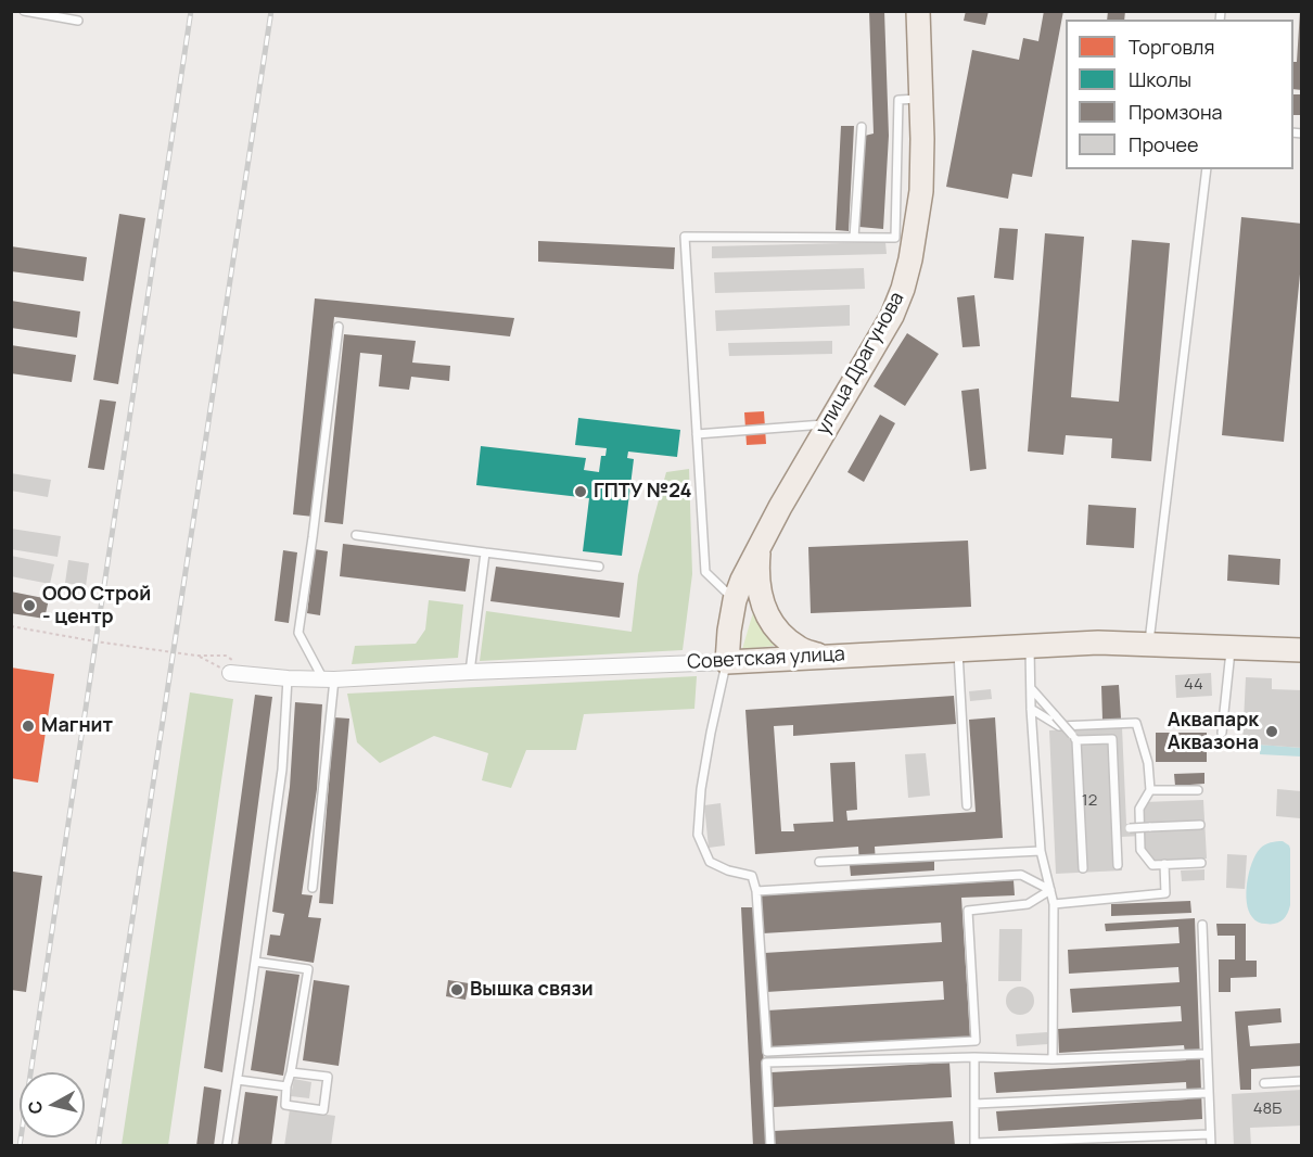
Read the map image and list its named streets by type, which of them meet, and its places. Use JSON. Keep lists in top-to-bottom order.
{
  "streets": {
    "main road": ["улица Драгунова", "Советская улица"]
  },
  "crossings": [
    ["улица Драгунова", "Советская улица"]
  ],
  "places": [
    "ГПТУ №24",
    "ООО Строй - центр",
    "Магнит",
    "Аквапарк Аквазона",
    "Вышка связи"
  ],
  "house_numbers": ["44", "12", "48Б"],
  "legend": [
    "Торговля",
    "Школы",
    "Промзона",
    "Прочее"
  ],
  "north": "left"
}
